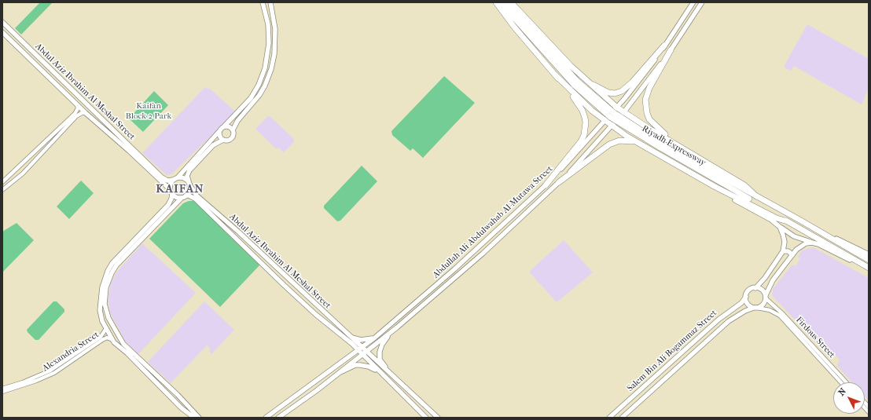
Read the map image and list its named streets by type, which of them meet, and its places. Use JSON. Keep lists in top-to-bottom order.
{
  "streets": {
    "highway": ["Riyadh Expressway"],
    "main road": ["Abdul Aziz Ibrahim Al Meshal Street", "Abdullah Ali Abdulwahab Al-Mutawa Street", "Salem Bin Ali Bogammaz Street"],
    "street": ["Firdous Street", "Alexandria Street"]
  },
  "crossings": [
    ["Abdul Aziz Ibrahim Al Meshal Street", "Abdullah Ali Abdulwahab Al-Mutawa Street"],
    ["Firdous Street", "Salem Bin Ali Bogammaz Street"]
  ],
  "districts": ["KAIFAN"],
  "parks": ["Kaifan Block 2 Park"],
  "north": "top left"
}
